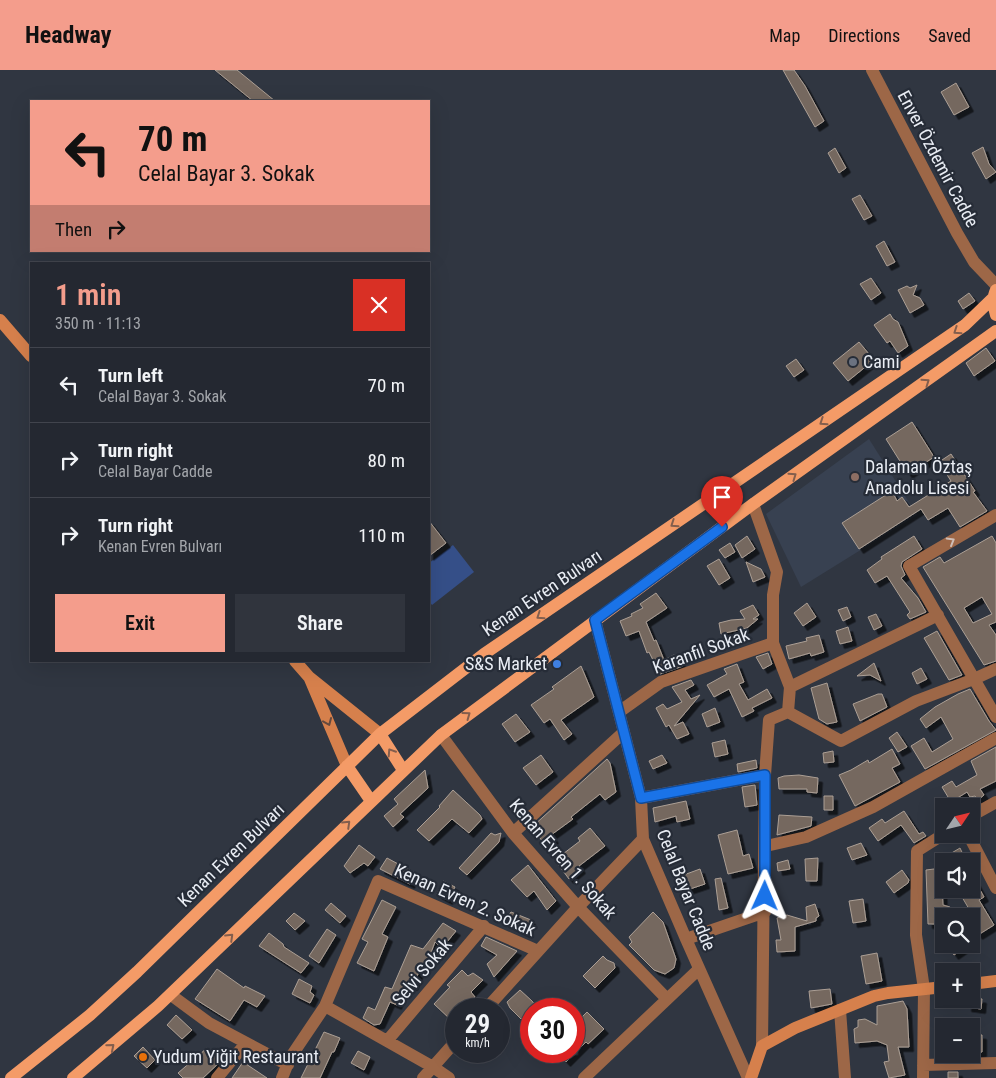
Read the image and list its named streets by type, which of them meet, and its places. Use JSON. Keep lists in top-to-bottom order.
{
  "streets": {
    "main road": ["Kenan Evren Bulvarı"],
    "street": [
      "Enver Özdemir Cadde",
      "Karanfil Sokak",
      "Kenan Evren 1. Sokak",
      "Celal Bayar Cadde",
      "Kenan Evren 2. Sokak",
      "Selvi Sokak"
    ]
  },
  "crossings": [
    ["Karanfil Sokak", "Celal Bayar Cadde"],
    ["Kenan Evren 2. Sokak", "Selvi Sokak"]
  ],
  "places": [
    "Cami",
    "Dalaman Öztaş Anadolu Lisesi",
    "S&S Market",
    "Yudum Yiğit Restaurant"
  ],
  "north": "top right",
  "page": {
    "header": "Headway",
    "nav": ["Map", "Directions", "Saved"],
    "turn": ["70 m", "Celal Bayar 3. Sokak"],
    "then": "Then",
    "heading": ["1 min", "350 m · 11:13"],
    "list": [
      {
        "name": "Turn left",
        "note": "Celal Bayar 3. Sokak",
        "value": "70 m"
      },
      {
        "name": "Turn right",
        "note": "Celal Bayar Cadde",
        "value": "80 m"
      },
      {
        "name": "Turn right",
        "note": "Kenan Evren Bulvarı",
        "value": "110 m"
      }
    ],
    "buttons": ["Exit", "Share"],
    "map_buttons": ["+", "−"],
    "speed": "29 km/h",
    "limit": "30"
  }
}
